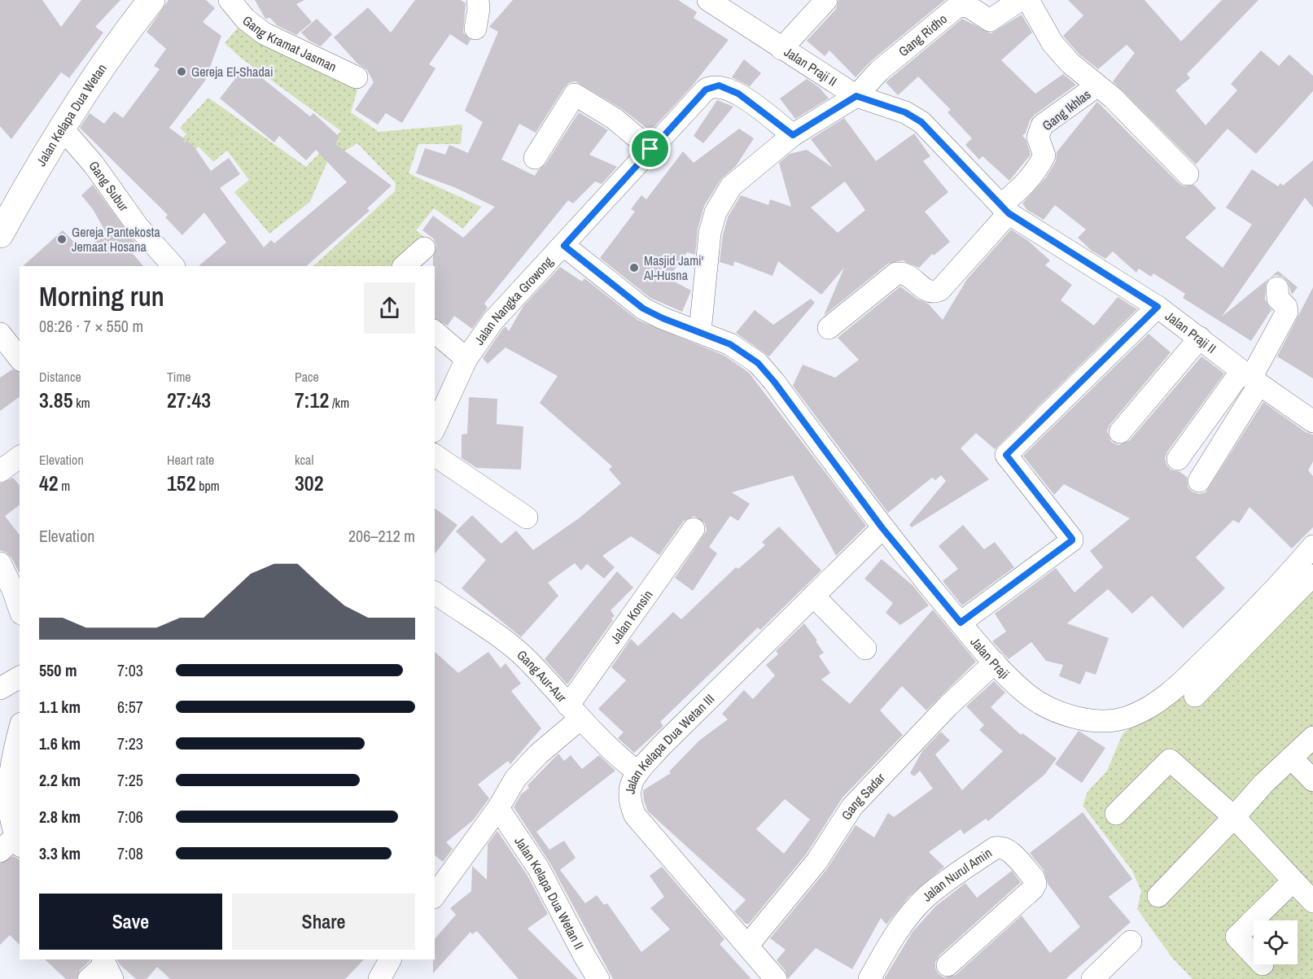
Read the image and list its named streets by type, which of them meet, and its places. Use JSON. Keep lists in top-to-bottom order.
{
  "streets": {
    "street": [
      "Gang Ridho",
      "Gang Kramat Jasman",
      "Jalan Praji II",
      "Gang Ikhlas",
      "Jalan Kelapa Dua Wetan",
      "Gang Subur",
      "Jalan Nangka Growong",
      "Jalan Konsin",
      "Jalan Praji",
      "Gang Aur-Aur",
      "Jalan Kelapa Dua Wetan III",
      "Gang Sadar",
      "Jalan Nurul Amin",
      "Jalan Kelapa Dua Wetan II"
    ]
  },
  "crossings": [
    ["Gang Ridho", "Jalan Praji II"],
    ["Jalan Praji II", "Gang Ikhlas"],
    ["Jalan Kelapa Dua Wetan", "Gang Subur"],
    ["Jalan Nangka Growong", "Jalan Praji"],
    ["Jalan Konsin", "Gang Aur-Aur"],
    ["Jalan Praji", "Jalan Kelapa Dua Wetan III"],
    ["Jalan Praji", "Gang Sadar"],
    ["Gang Aur-Aur", "Jalan Kelapa Dua Wetan III"],
    ["Jalan Kelapa Dua Wetan III", "Gang Sadar"]
  ],
  "places": ["Gereja El-Shadai", "Gereja Pantekosta Jemaat Hosana", "Masjid Jami' Al-Husna"],
  "page": {
    "heading": ["Morning run", "08:26 · 7 × 550 m"],
    "stats": [
      ["Distance", "3.85 km"],
      ["Time", "27:43"],
      ["Pace", "7:12 /km"],
      ["Elevation", "42 m"],
      ["Heart rate", "152 bpm"],
      ["kcal", "302"]
    ],
    "chart": ["Elevation", "206–212 m"],
    "list": [
      {
        "name": "550 m",
        "note": "7:03"
      },
      {
        "name": "1.1 km",
        "note": "6:57"
      },
      {
        "name": "1.6 km",
        "note": "7:23"
      },
      {
        "name": "2.2 km",
        "note": "7:25"
      },
      {
        "name": "2.8 km",
        "note": "7:06"
      },
      {
        "name": "3.3 km",
        "note": "7:08"
      }
    ],
    "buttons": ["Save", "Share"]
  }
}
